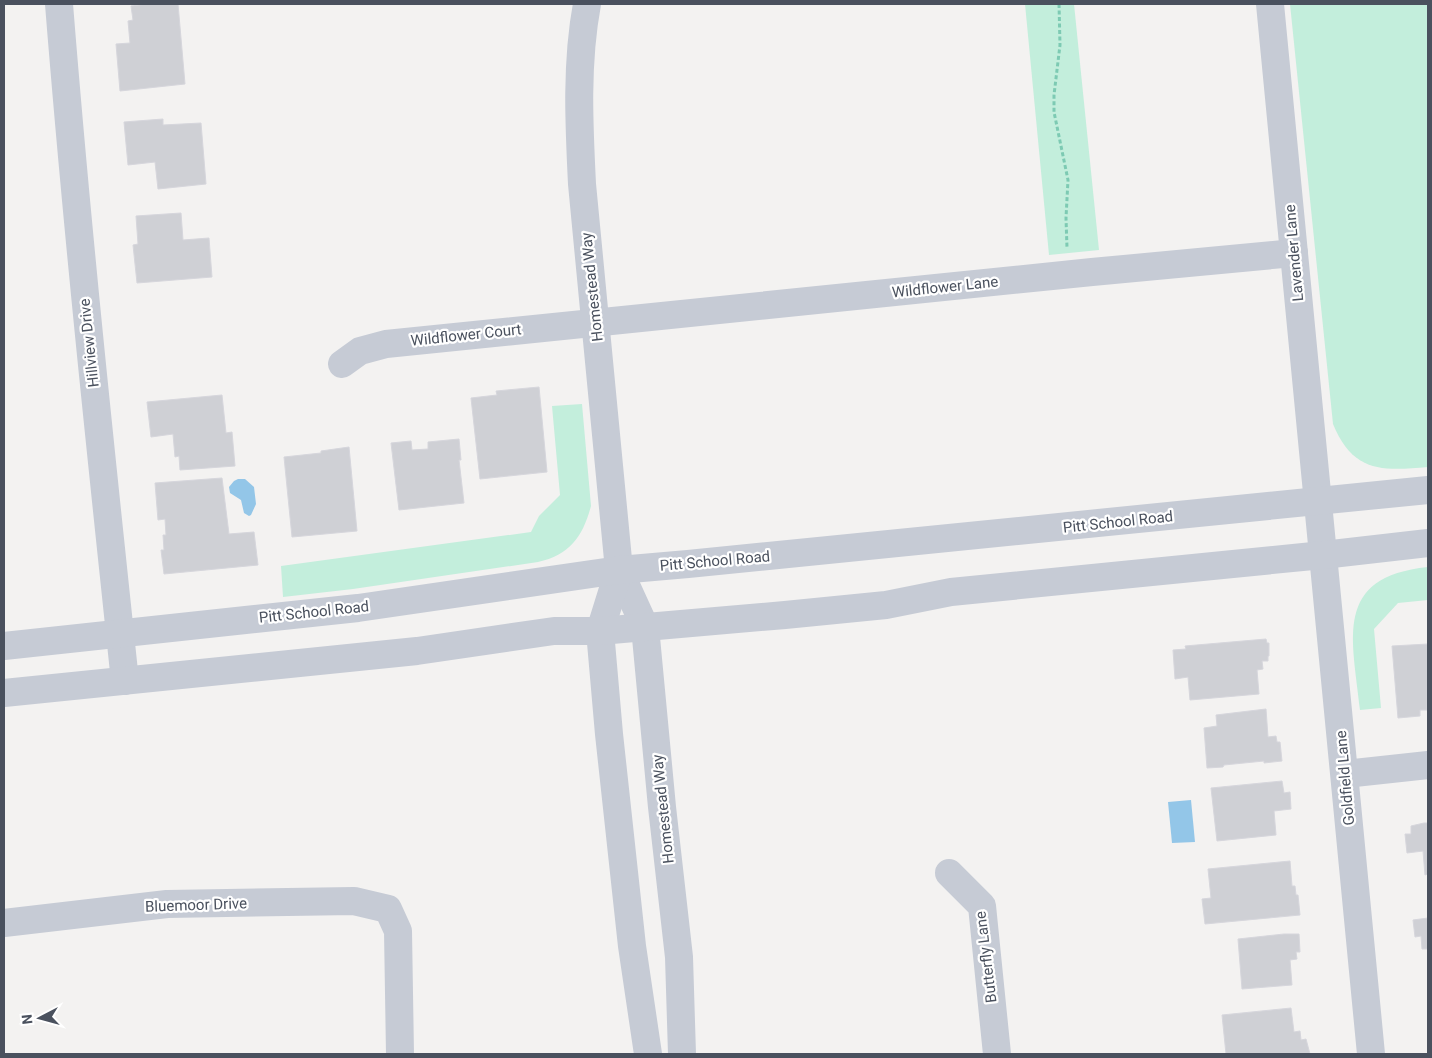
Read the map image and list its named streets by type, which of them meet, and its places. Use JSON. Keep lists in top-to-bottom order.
{
  "streets": {
    "street": [
      "Lavender Lane",
      "Homestead Way",
      "Wildflower Lane",
      "Wildflower Court",
      "Hillview Drive",
      "Pitt School Road",
      "Goldfield Lane",
      "Bluemoor Drive",
      "Butterfly Lane"
    ]
  },
  "crossings": [
    ["Lavender Lane", "Wildflower Lane"],
    ["Lavender Lane", "Pitt School Road"],
    ["Lavender Lane", "Goldfield Lane"],
    ["Homestead Way", "Wildflower Lane"],
    ["Homestead Way", "Wildflower Court"],
    ["Homestead Way", "Pitt School Road"],
    ["Wildflower Lane", "Wildflower Court"],
    ["Hillview Drive", "Pitt School Road"],
    ["Pitt School Road", "Goldfield Lane"]
  ],
  "north": "left"
}
